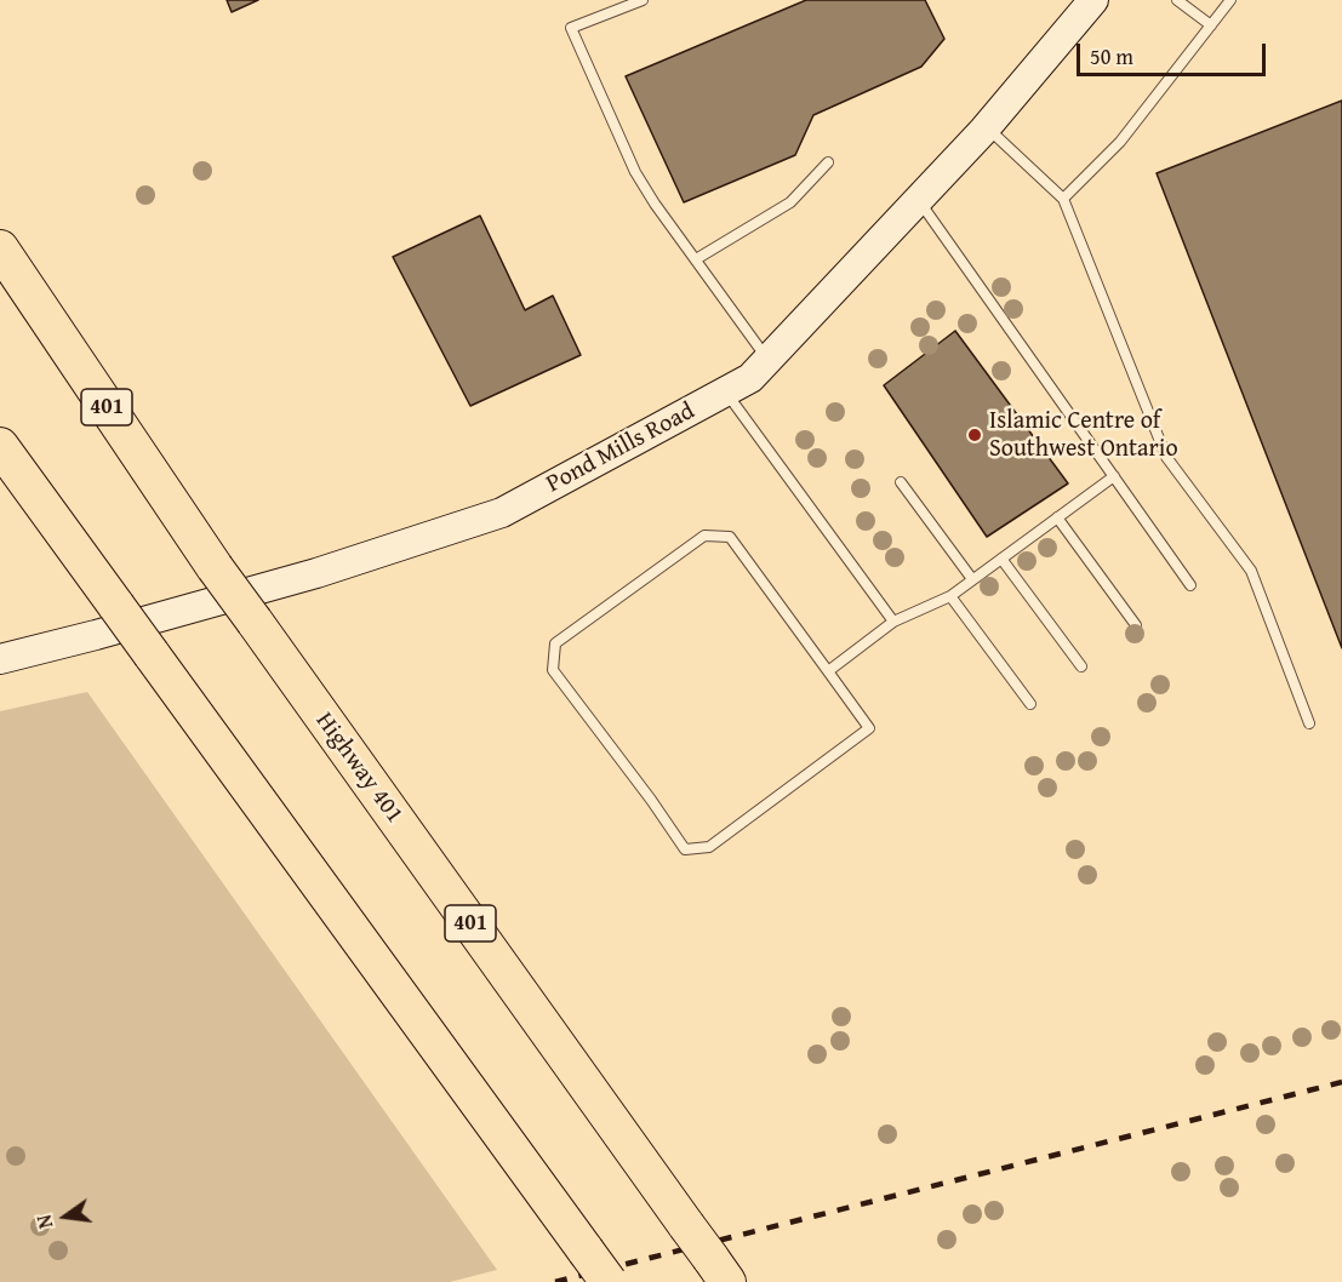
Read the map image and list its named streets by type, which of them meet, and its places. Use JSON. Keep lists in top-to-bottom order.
{
  "streets": {
    "highway": ["401", "Highway 401"],
    "main road": ["Pond Mills Road"]
  },
  "places": ["Islamic Centre of Southwest Ontario"],
  "scale_bar": "50 m",
  "north": "left"
}
